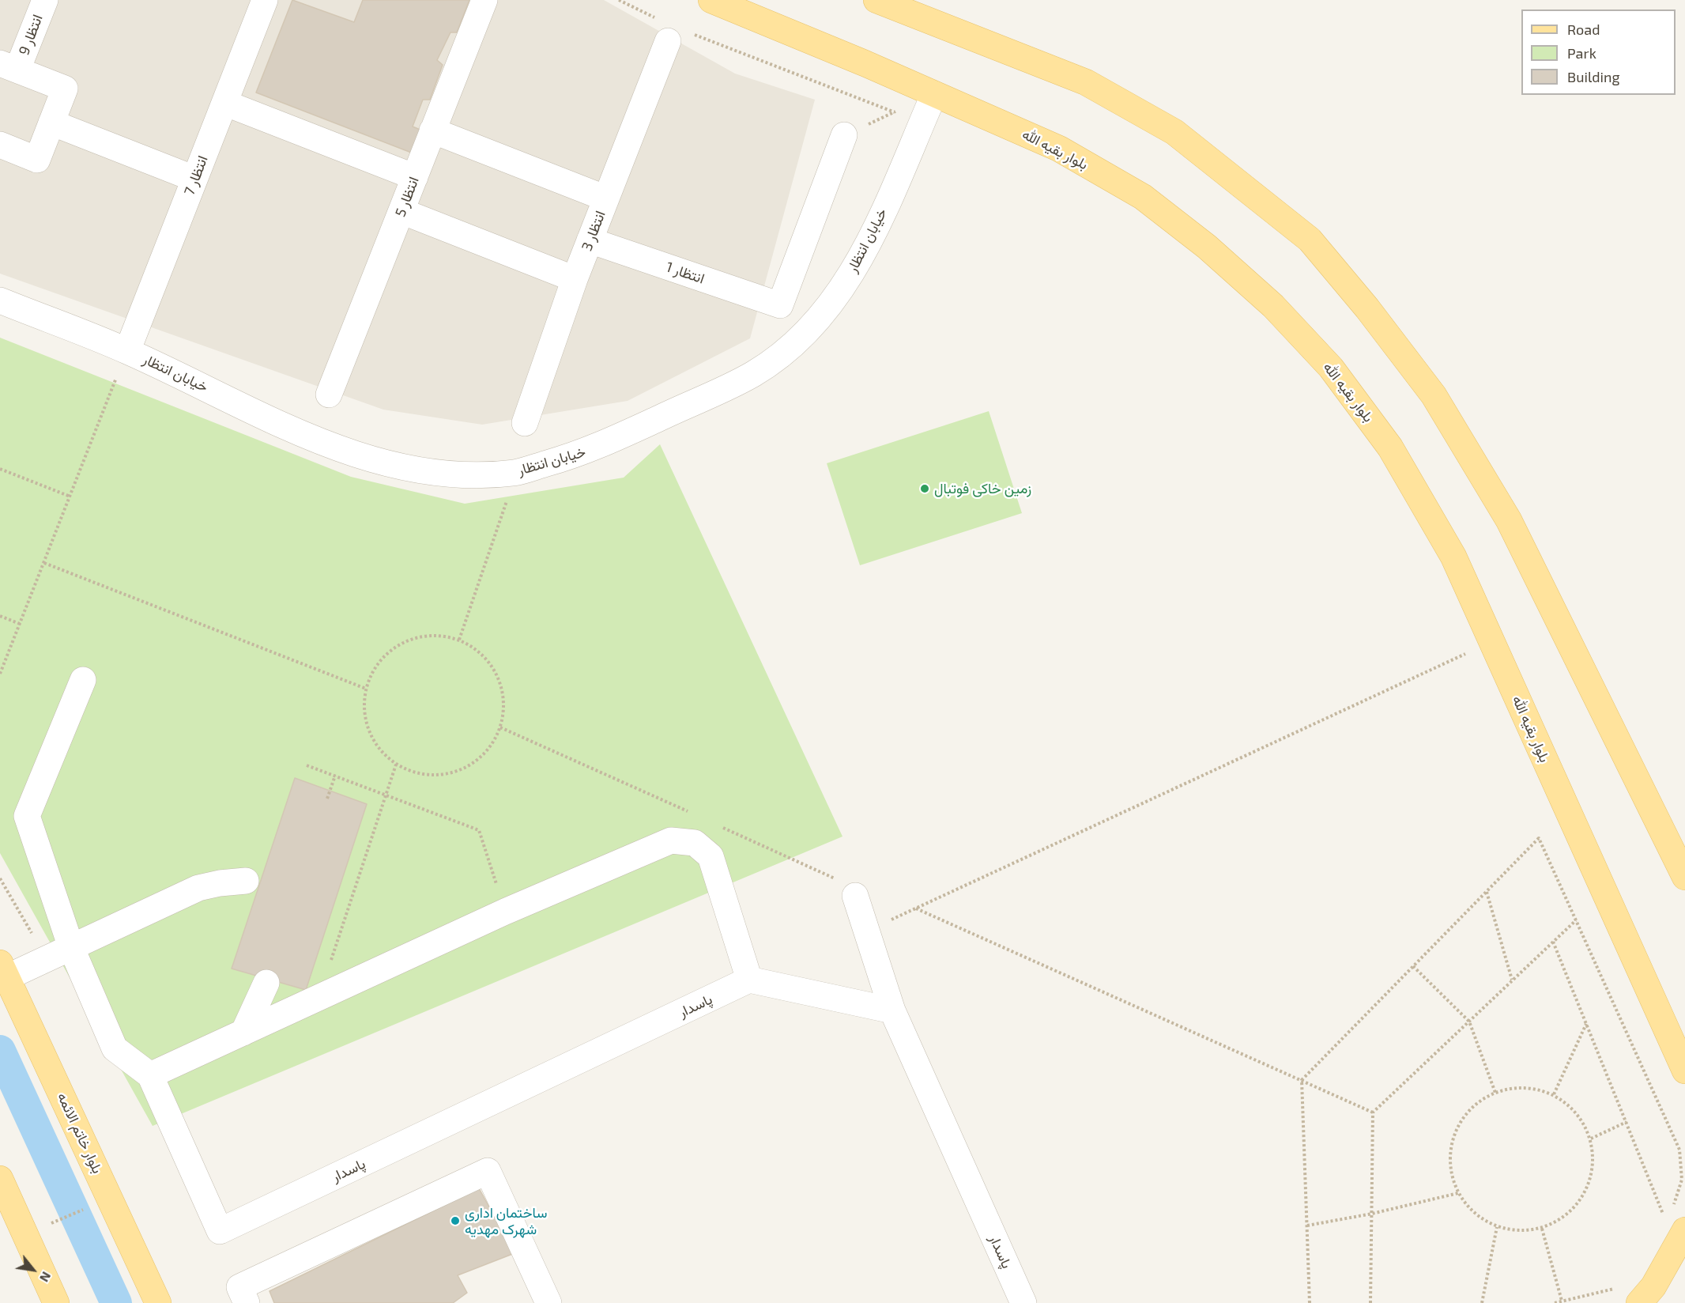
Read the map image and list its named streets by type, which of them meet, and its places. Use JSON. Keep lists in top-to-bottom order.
{
  "streets": {
    "main road": ["بلوار بقیه الله", "بلوار خاتم الائمه"],
    "street": [
      "انتظار 9",
      "انتظار 7",
      "انتظار 5",
      "انتظار 3",
      "خیابان انتظار",
      "انتظار 1",
      "پاسدار"
    ]
  },
  "crossings": [
    ["بلوار بقیه الله", "خیابان انتظار"],
    ["انتظار 7", "خیابان انتظار"],
    ["انتظار 3", "انتظار 1"]
  ],
  "places": ["زمین خاکی فوتبال", "ساختمان اداری شهرک مهدیه"],
  "legend": ["Road", "Park", "Building"],
  "north": "bottom right"
}
